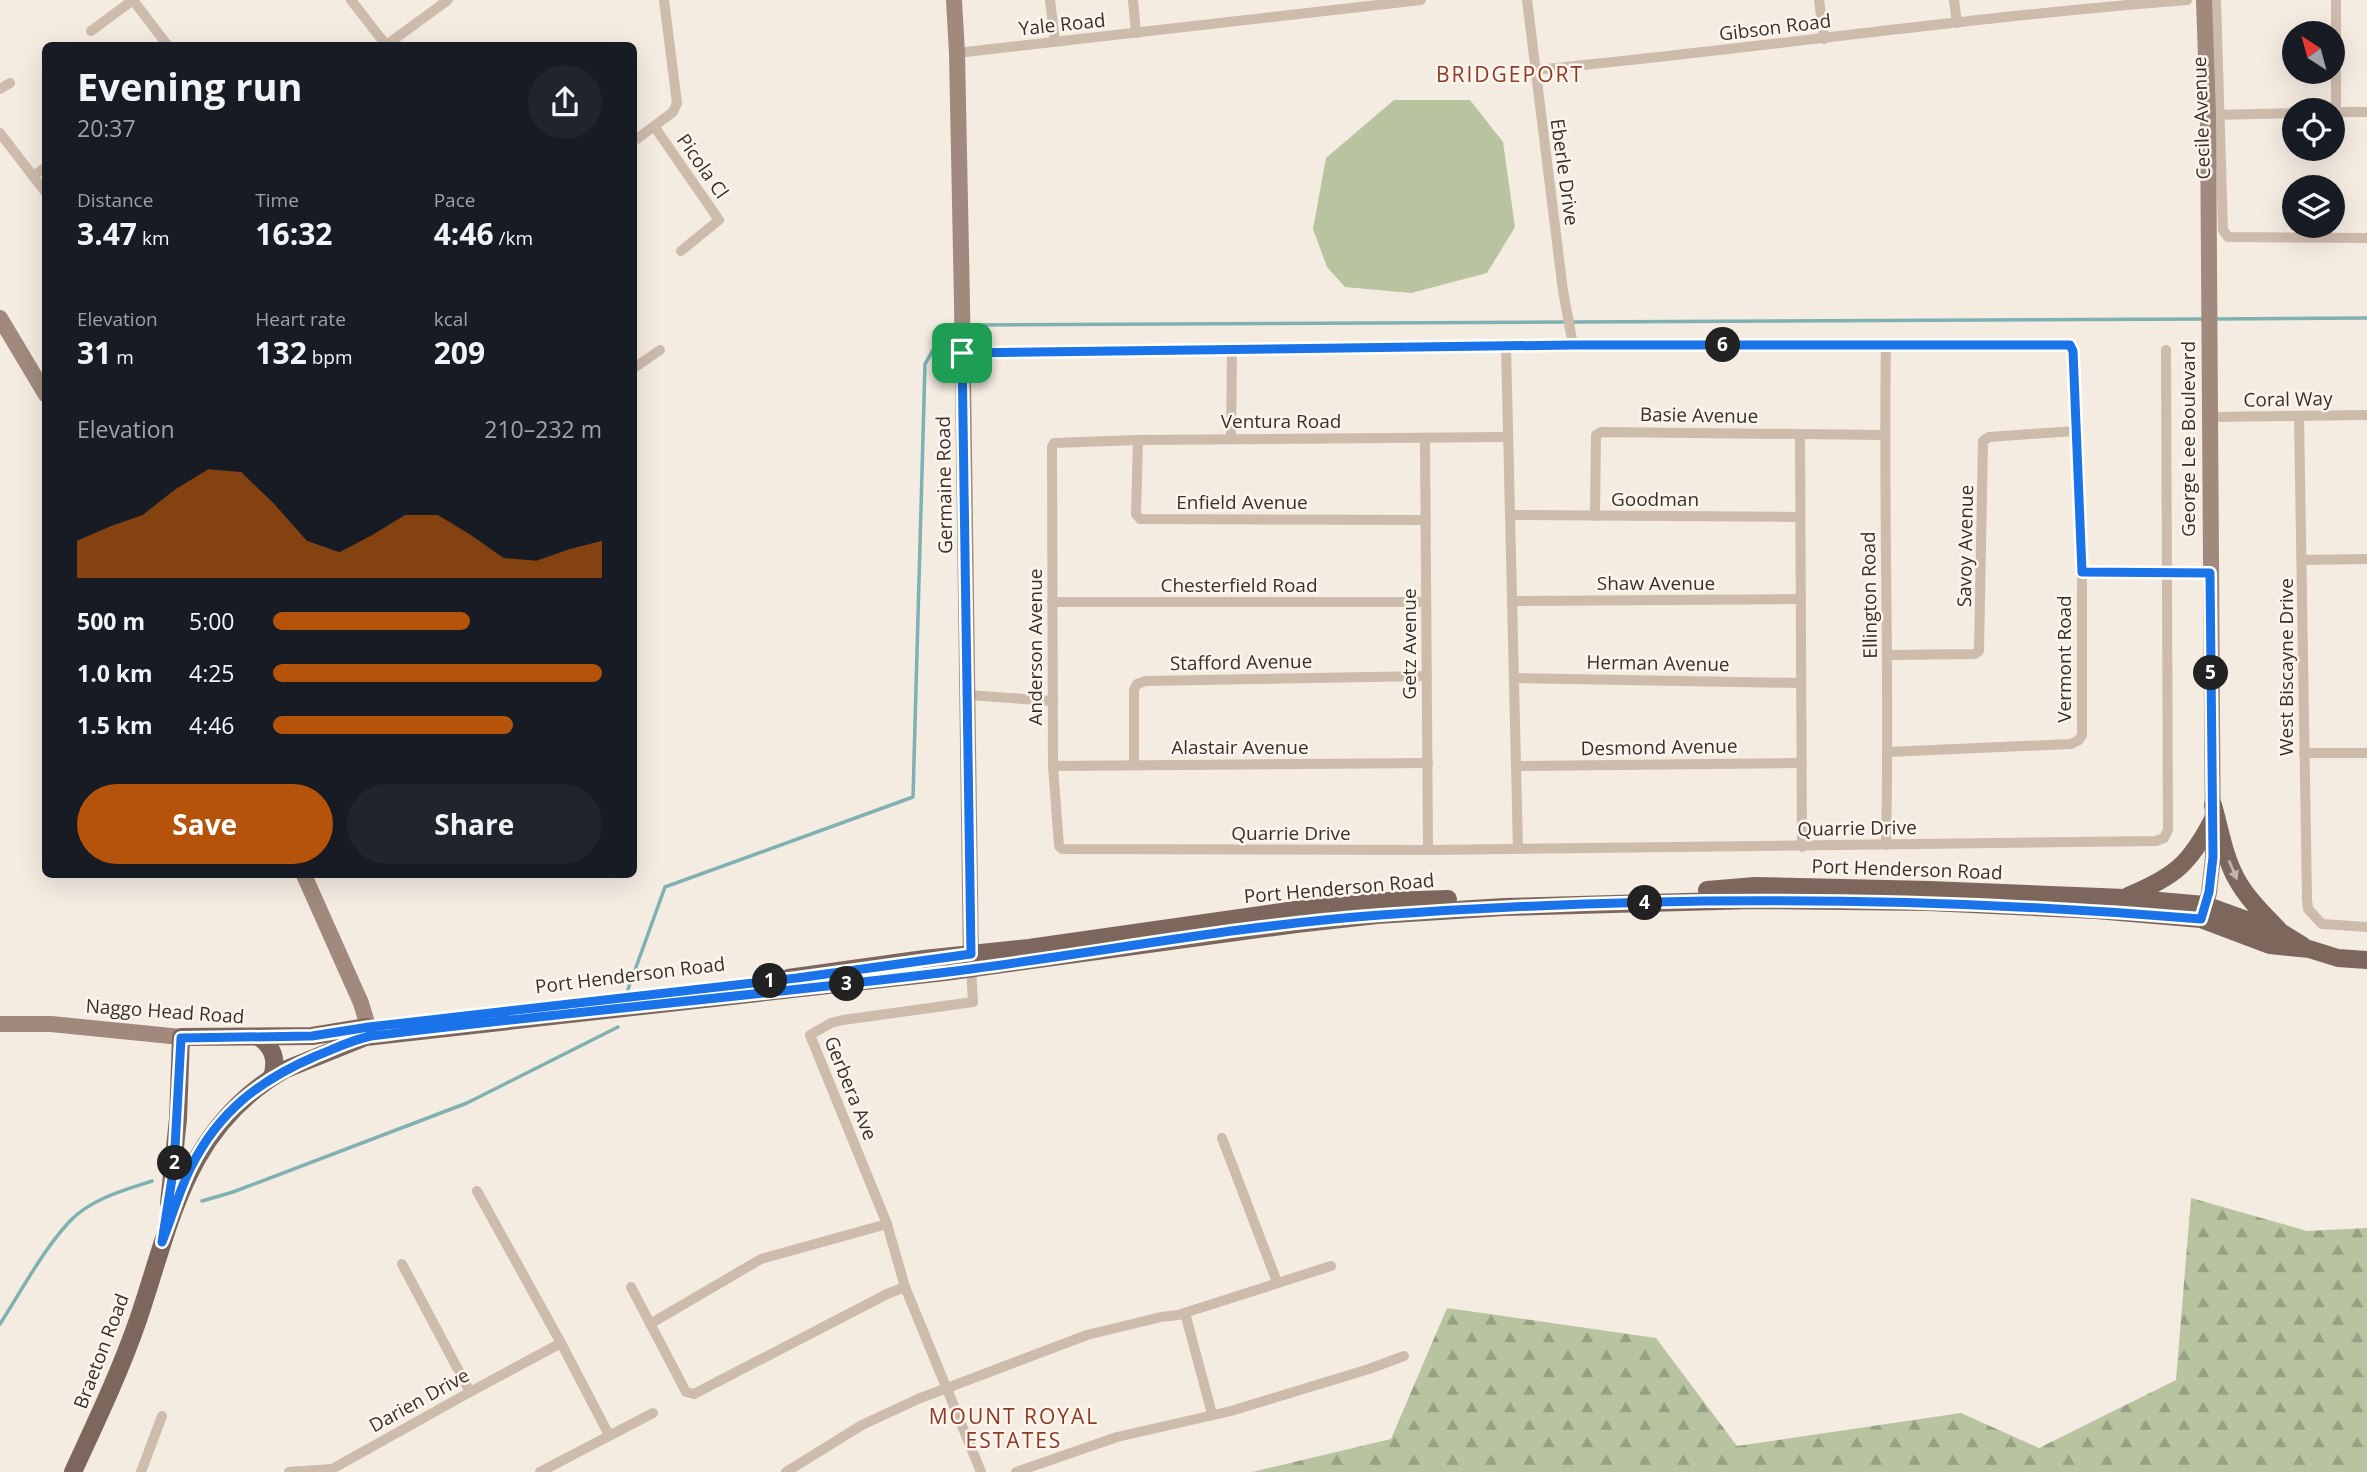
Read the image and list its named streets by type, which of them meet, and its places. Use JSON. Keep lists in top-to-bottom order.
{
  "streets": {
    "main road": ["Port Henderson Road", "Naggo Head Road", "Braeton Road"],
    "street": [
      "Yale Road",
      "Gibson Road",
      "Cecile Avenue",
      "Picola Cl",
      "Eberle Drive",
      "Coral Way",
      "Basie Avenue",
      "Ventura Road",
      "George Lee Boulevard",
      "Germaine Road",
      "Goodman",
      "Enfield Avenue",
      "Savoy Avenue",
      "Shaw Avenue",
      "Chesterfield Road",
      "Ellington Road",
      "Getz Avenue",
      "Anderson Avenue",
      "Vermont Road",
      "Stafford Avenue",
      "Herman Avenue",
      "West Biscayne Drive",
      "Alastair Avenue",
      "Desmond Avenue",
      "Quarrie Drive",
      "Gerbera Ave",
      "Darien Drive"
    ]
  },
  "crossings": [
    ["Yale Road", "Germaine Road"],
    ["Gibson Road", "Eberle Drive"],
    ["Cecile Avenue", "George Lee Boulevard"],
    ["Coral Way", "George Lee Boulevard"],
    ["Coral Way", "West Biscayne Drive"],
    ["Basie Avenue", "Goodman"],
    ["Basie Avenue", "Ellington Road"],
    ["Ventura Road", "Enfield Avenue"],
    ["Ventura Road", "Getz Avenue"],
    ["Ventura Road", "Anderson Avenue"],
    ["George Lee Boulevard", "Port Henderson Road"],
    ["Germaine Road", "Port Henderson Road"],
    ["Germaine Road", "Gerbera Ave"],
    ["Enfield Avenue", "Getz Avenue"],
    ["Savoy Avenue", "Ellington Road"],
    ["Savoy Avenue", "Vermont Road"],
    ["Chesterfield Road", "Getz Avenue"],
    ["Chesterfield Road", "Anderson Avenue"],
    ["Ellington Road", "Vermont Road"],
    ["Ellington Road", "Quarrie Drive"],
    ["Getz Avenue", "Stafford Avenue"],
    ["Getz Avenue", "Alastair Avenue"],
    ["Getz Avenue", "Quarrie Drive"],
    ["Anderson Avenue", "Alastair Avenue"],
    ["Anderson Avenue", "Quarrie Drive"],
    ["Stafford Avenue", "Alastair Avenue"],
    ["Port Henderson Road", "Naggo Head Road"],
    ["Port Henderson Road", "Gerbera Ave"],
    ["Port Henderson Road", "Braeton Road"],
    ["Naggo Head Road", "Braeton Road"]
  ],
  "districts": ["BRIDGEPORT", "MOUNT ROYAL ESTATES"],
  "north": "top left",
  "page": {
    "heading": ["Evening run", "20:37"],
    "stats": [
      ["Distance", "3.47 km"],
      ["Time", "16:32"],
      ["Pace", "4:46 /km"],
      ["Elevation", "31 m"],
      ["Heart rate", "132 bpm"],
      ["kcal", "209"]
    ],
    "pins": [
      "6",
      "5",
      "4",
      "1",
      "3",
      "2"
    ],
    "chart": ["Elevation", "210–232 m"],
    "list": [
      {
        "name": "500 m",
        "note": "5:00"
      },
      {
        "name": "1.0 km",
        "note": "4:25"
      },
      {
        "name": "1.5 km",
        "note": "4:46"
      }
    ],
    "buttons": ["Save", "Share"]
  }
}
